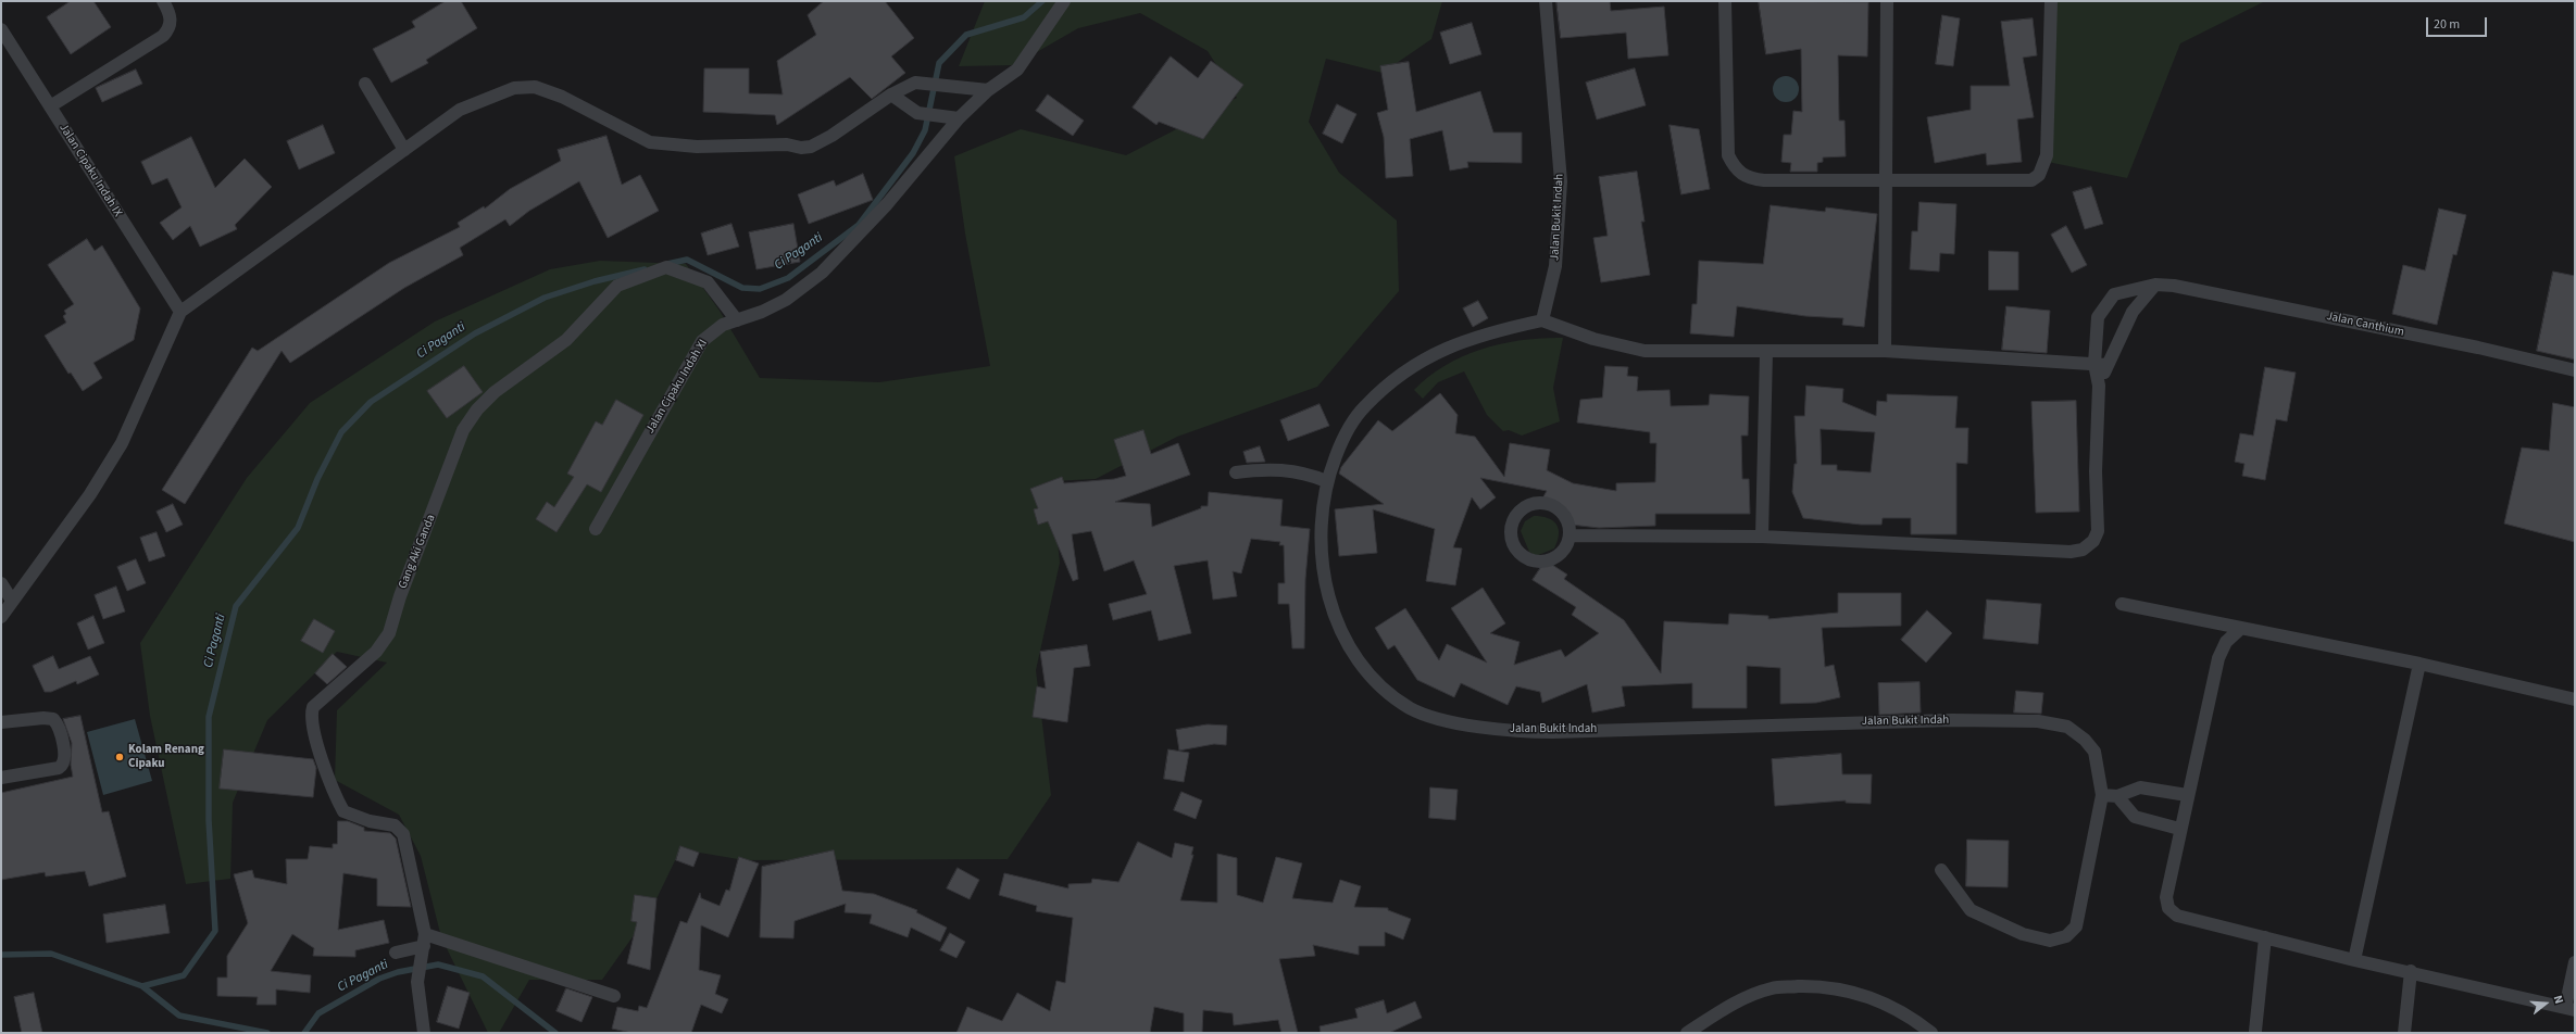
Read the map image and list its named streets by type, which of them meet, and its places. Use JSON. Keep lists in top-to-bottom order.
{
  "streets": {
    "street": [
      "Jalan Cipaku Indah IX",
      "Jalan Bukit Indah",
      "Jalan Canthium",
      "Jalan Cipaku Indah XI",
      "Gang Aki Ganda"
    ]
  },
  "crossings": [
    ["Jalan Cipaku Indah XI", "Gang Aki Ganda"]
  ],
  "water": ["Ci Paganti"],
  "places": ["Kolam Renang Cipaku"],
  "scale_bar": "20 m",
  "north": "right"
}
